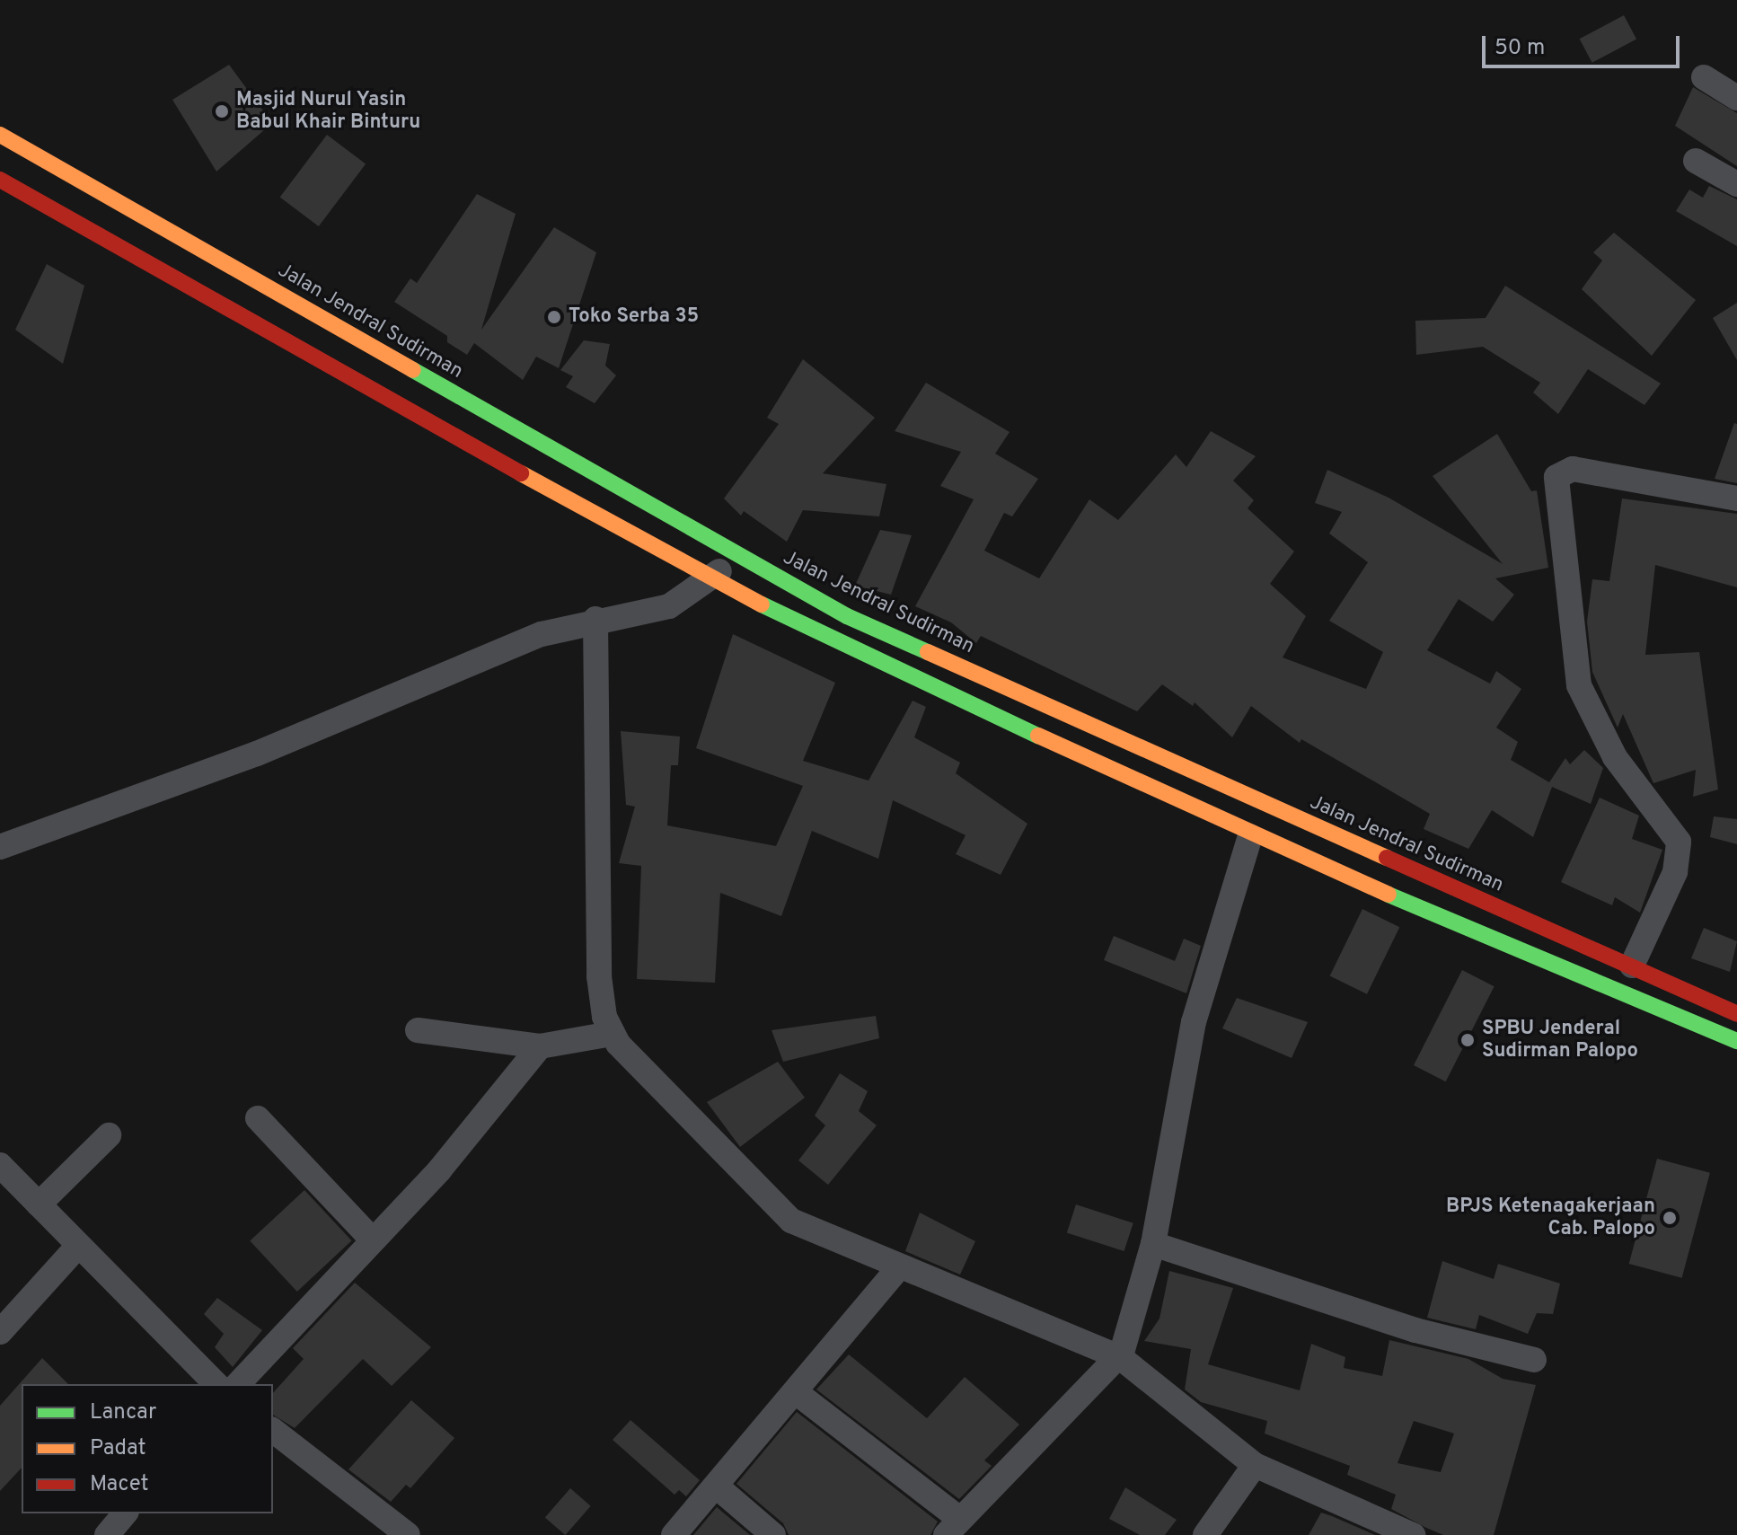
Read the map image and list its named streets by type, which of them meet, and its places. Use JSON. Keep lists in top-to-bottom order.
{
  "streets": {
    "highway": ["Jalan Jendral Sudirman"]
  },
  "places": [
    "Masjid Nurul Yasin Babul Khair Binturu",
    "Toko Serba 35",
    "SPBU Jenderal Sudirman Palopo",
    "BPJS Ketenagakerjaan Cab. Palopo"
  ],
  "legend": ["Lancar", "Padat", "Macet"],
  "scale_bar": "50 m"
}
